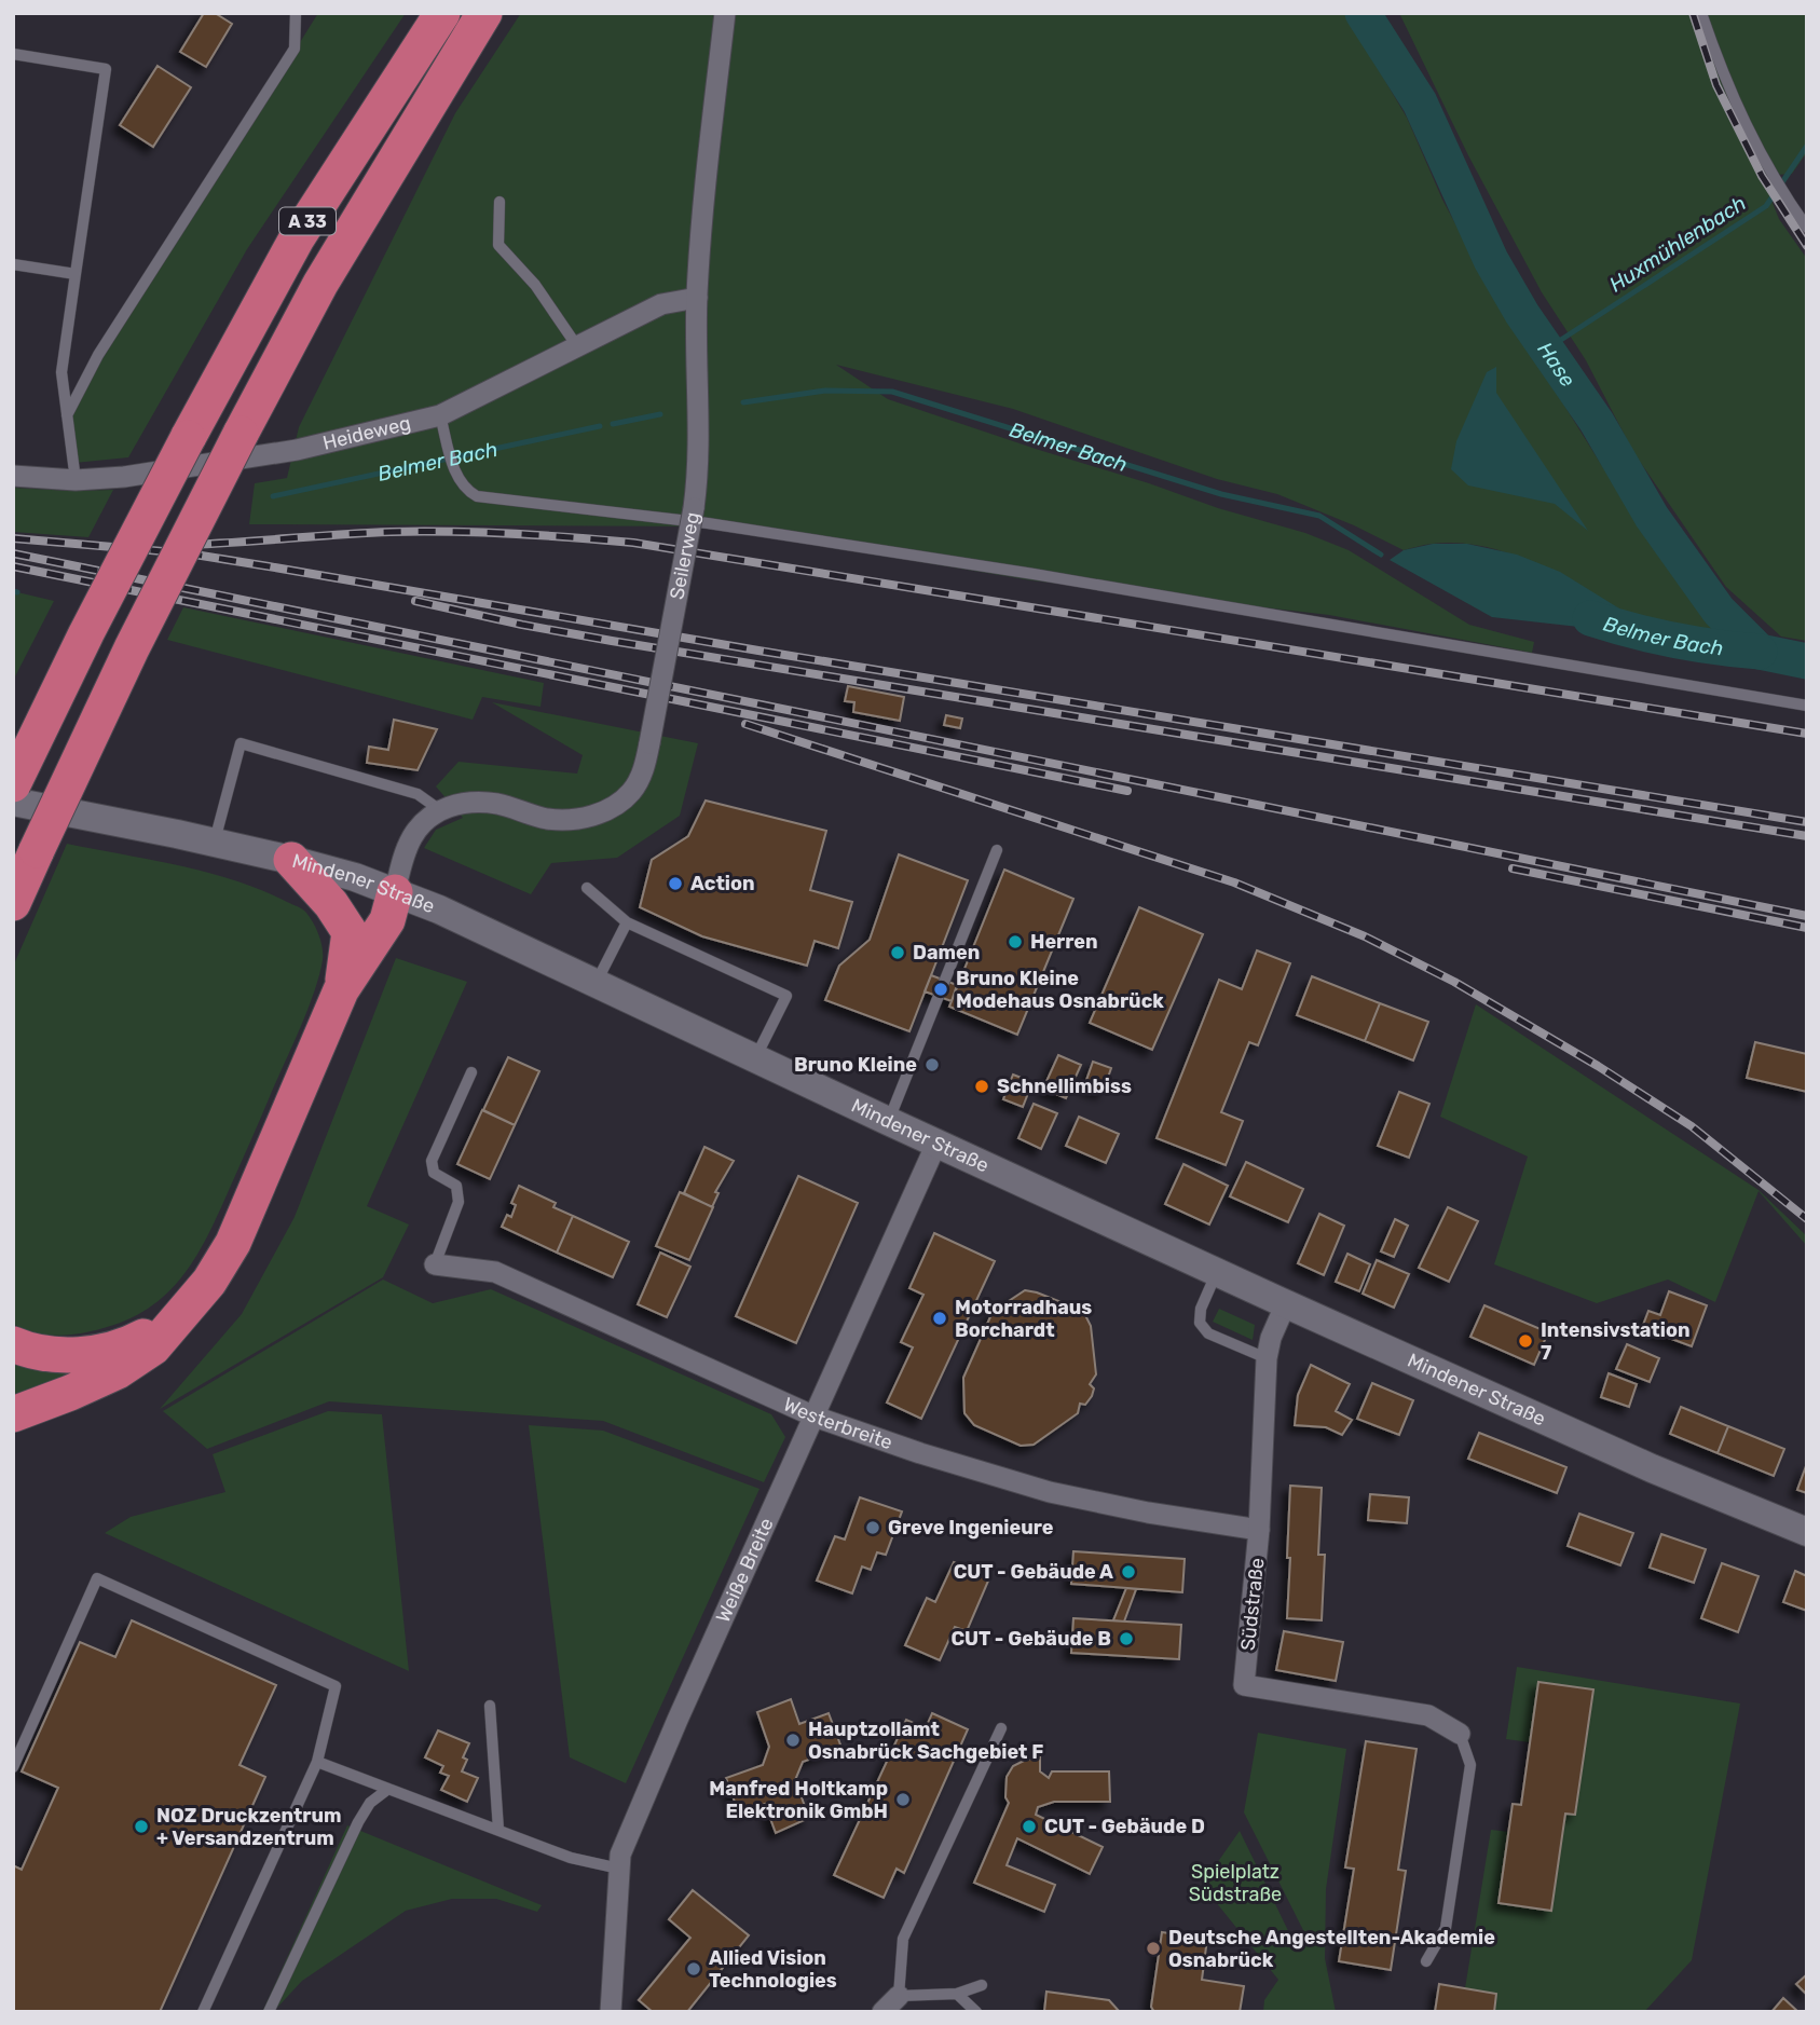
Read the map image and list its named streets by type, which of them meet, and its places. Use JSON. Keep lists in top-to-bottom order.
{
  "streets": {
    "highway": ["A 33"],
    "main road": ["Mindener Straße"],
    "street": [
      "Heideweg",
      "Seilerweg",
      "Westerbreite",
      "Weiße Breite",
      "Südstraße"
    ]
  },
  "crossings": [
    ["Heideweg", "Seilerweg"],
    ["Mindener Straße", "Weiße Breite"],
    ["Mindener Straße", "Südstraße"],
    ["Westerbreite", "Weiße Breite"],
    ["Westerbreite", "Südstraße"]
  ],
  "water": ["Huxmühlenbach", "Hase", "Belmer Bach"],
  "parks": ["Spielplatz Südstraße"],
  "places": [
    "Action",
    "Herren",
    "Damen",
    "Bruno Kleine Modehaus Osnabrück",
    "Bruno Kleine",
    "Schnellimbiss",
    "Motorradhaus Borchardt",
    "Intensivstation 7",
    "Greve Ingenieure",
    "CUT - Gebäude A",
    "CUT - Gebäude B",
    "Hauptzollamt Osnabrück Sachgebiet F",
    "Manfred Holtkamp Elektronik GmbH",
    "NOZ Druckzentrum + Versandzentrum",
    "CUT - Gebäude D",
    "Deutsche Angestellten-Akademie Osnabrück",
    "Allied Vision Technologies"
  ]
}
